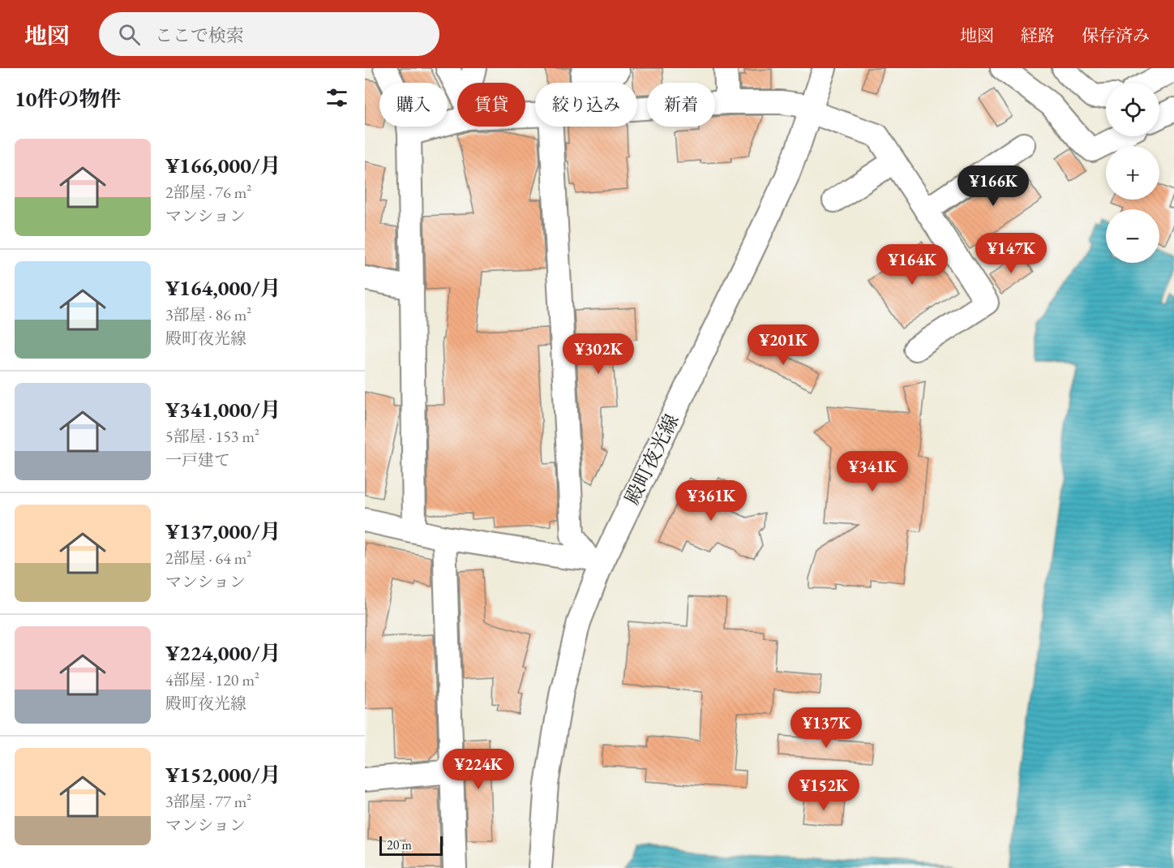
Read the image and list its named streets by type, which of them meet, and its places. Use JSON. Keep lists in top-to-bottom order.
{
  "streets": {
    "street": ["殿町夜光線"]
  },
  "scale_bar": "20 m",
  "page": {
    "header": "地図",
    "search": "ここで検索",
    "nav": ["地図", "経路", "保存済み"],
    "heading": "10件の物件",
    "map_buttons": ["+", "−"],
    "chip": [
      "購入",
      "賃貸",
      "絞り込み",
      "新着"
    ],
    "list": [
      {
        "name": "¥166,000/月",
        "note": "2部屋 · 76 m² · マンション"
      },
      {
        "name": "¥164,000/月",
        "note": "3部屋 · 86 m² · 殿町夜光線"
      },
      {
        "name": "¥341,000/月",
        "note": "5部屋 · 153 m² · 一戸建て"
      },
      {
        "name": "¥137,000/月",
        "note": "2部屋 · 64 m² · マンション"
      },
      {
        "name": "¥224,000/月",
        "note": "4部屋 · 120 m² · 殿町夜光線"
      },
      {
        "name": "¥152,000/月",
        "note": "3部屋 · 77 m² · マンション"
      }
    ],
    "price": [
      "¥166K",
      "¥147K",
      "¥164K",
      "¥201K",
      "¥302K",
      "¥341K",
      "¥361K",
      "¥137K",
      "¥224K",
      "¥152K"
    ],
    "scale": "20 m"
  }
}
